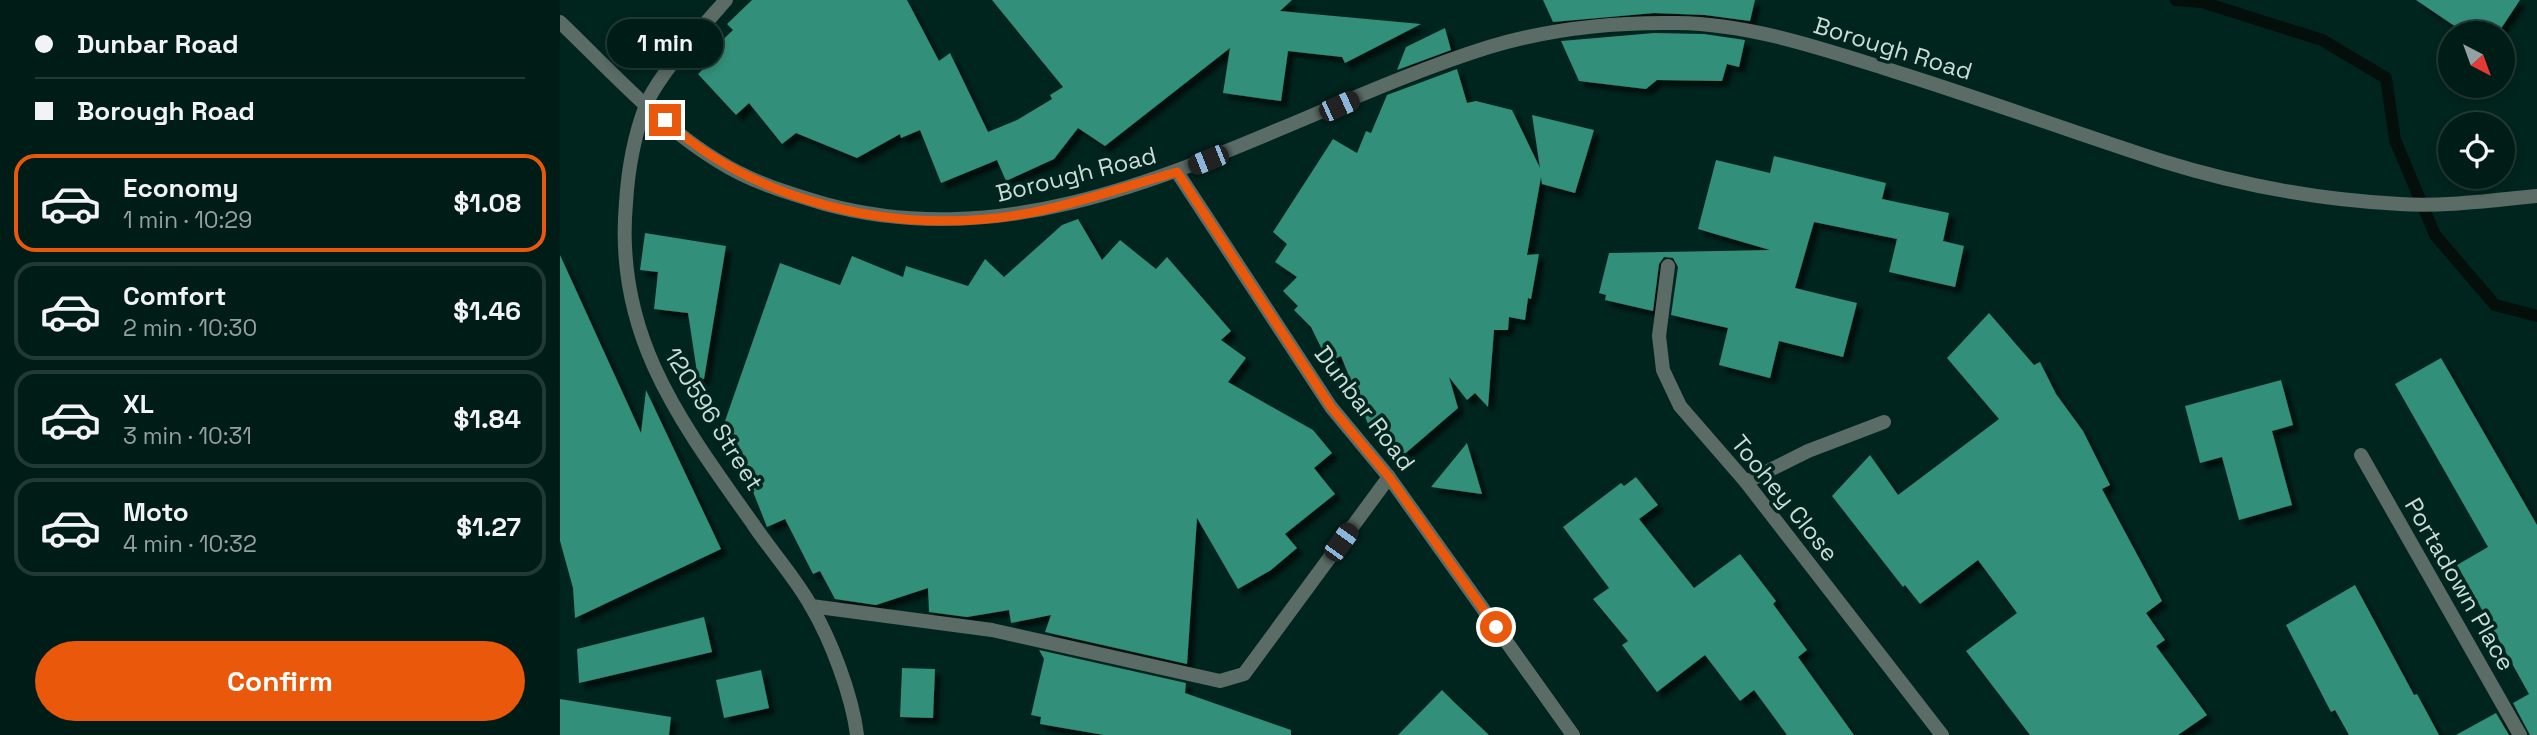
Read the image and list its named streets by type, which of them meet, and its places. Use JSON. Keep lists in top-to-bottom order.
{
  "streets": {
    "street": [
      "Borough Road",
      "Dunbar Road",
      "120596 Street",
      "Toohey Close",
      "Portadown Place"
    ]
  },
  "crossings": [
    ["Borough Road", "Dunbar Road"],
    ["Borough Road", "120596 Street"]
  ],
  "north": "bottom right",
  "page": {
    "banner": ["Dunbar Road", "Borough Road"],
    "bubble": "1 min",
    "list": [
      {
        "name": "Economy",
        "note": "1 min · 10:29",
        "value": "$1.08"
      },
      {
        "name": "Comfort",
        "note": "2 min · 10:30",
        "value": "$1.46"
      },
      {
        "name": "XL",
        "note": "3 min · 10:31",
        "value": "$1.84"
      },
      {
        "name": "Moto",
        "note": "4 min · 10:32",
        "value": "$1.27"
      }
    ],
    "buttons": "Confirm"
  }
}
